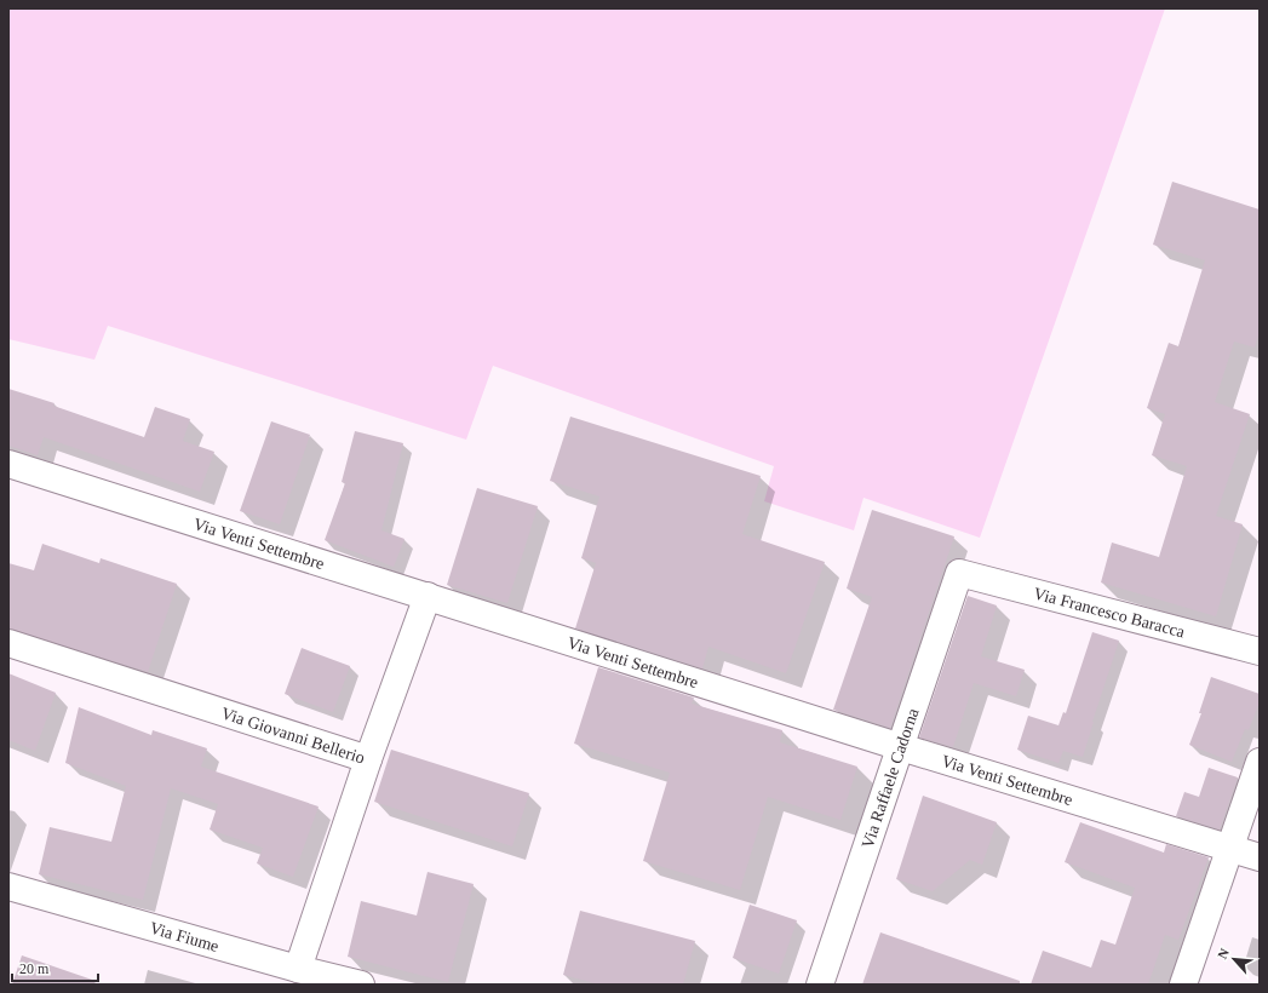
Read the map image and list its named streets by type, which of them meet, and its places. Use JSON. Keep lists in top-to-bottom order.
{
  "streets": {
    "street": [
      "Via Venti Settembre",
      "Via Francesco Baracca",
      "Via Giovanni Bellerio",
      "Via Raffaele Cadorna",
      "Via Fiume"
    ]
  },
  "crossings": [
    ["Via Venti Settembre", "Via Raffaele Cadorna"],
    ["Via Francesco Baracca", "Via Raffaele Cadorna"],
    ["Via Giovanni Bellerio", "Via Fiume"]
  ],
  "scale_bar": "20 m",
  "north": "top left"
}
